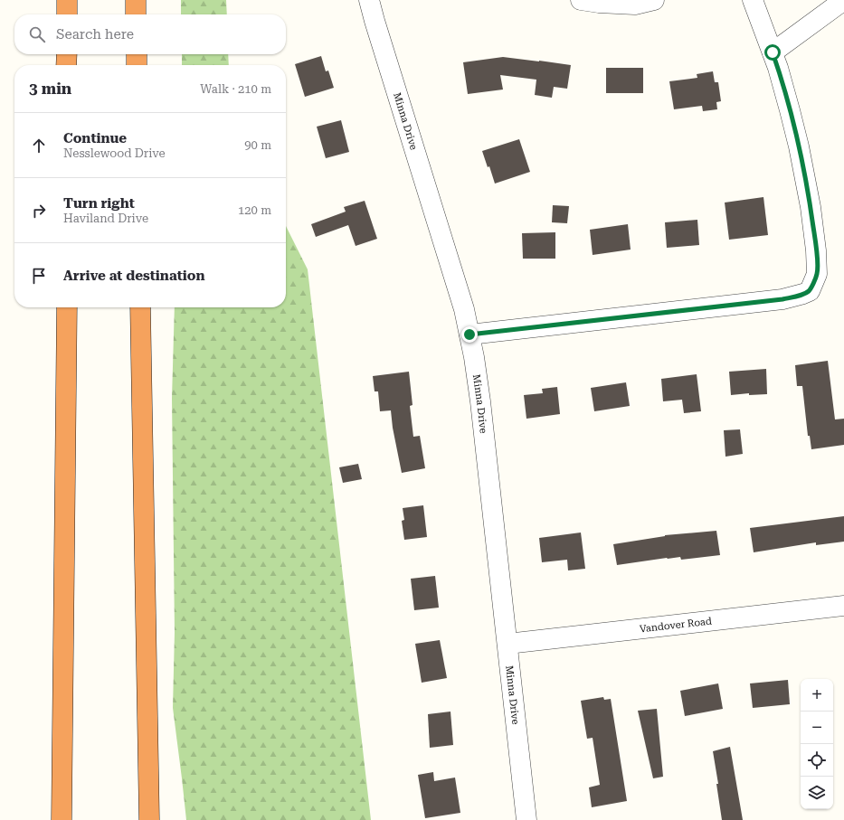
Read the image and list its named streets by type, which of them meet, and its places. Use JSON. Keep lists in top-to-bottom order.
{
  "streets": {
    "street": ["Minna Drive", "Vandover Road"]
  },
  "crossings": [
    ["Minna Drive", "Vandover Road"]
  ],
  "page": {
    "search": "Search here",
    "heading": ["3 min", "Walk · 210 m"],
    "list": [
      ["Continue", "Nesslewood Drive", "90 m"],
      ["Turn right", "Haviland Drive", "120 m"],
      "Arrive at destination"
    ],
    "map_buttons": ["+", "−"]
  }
}
